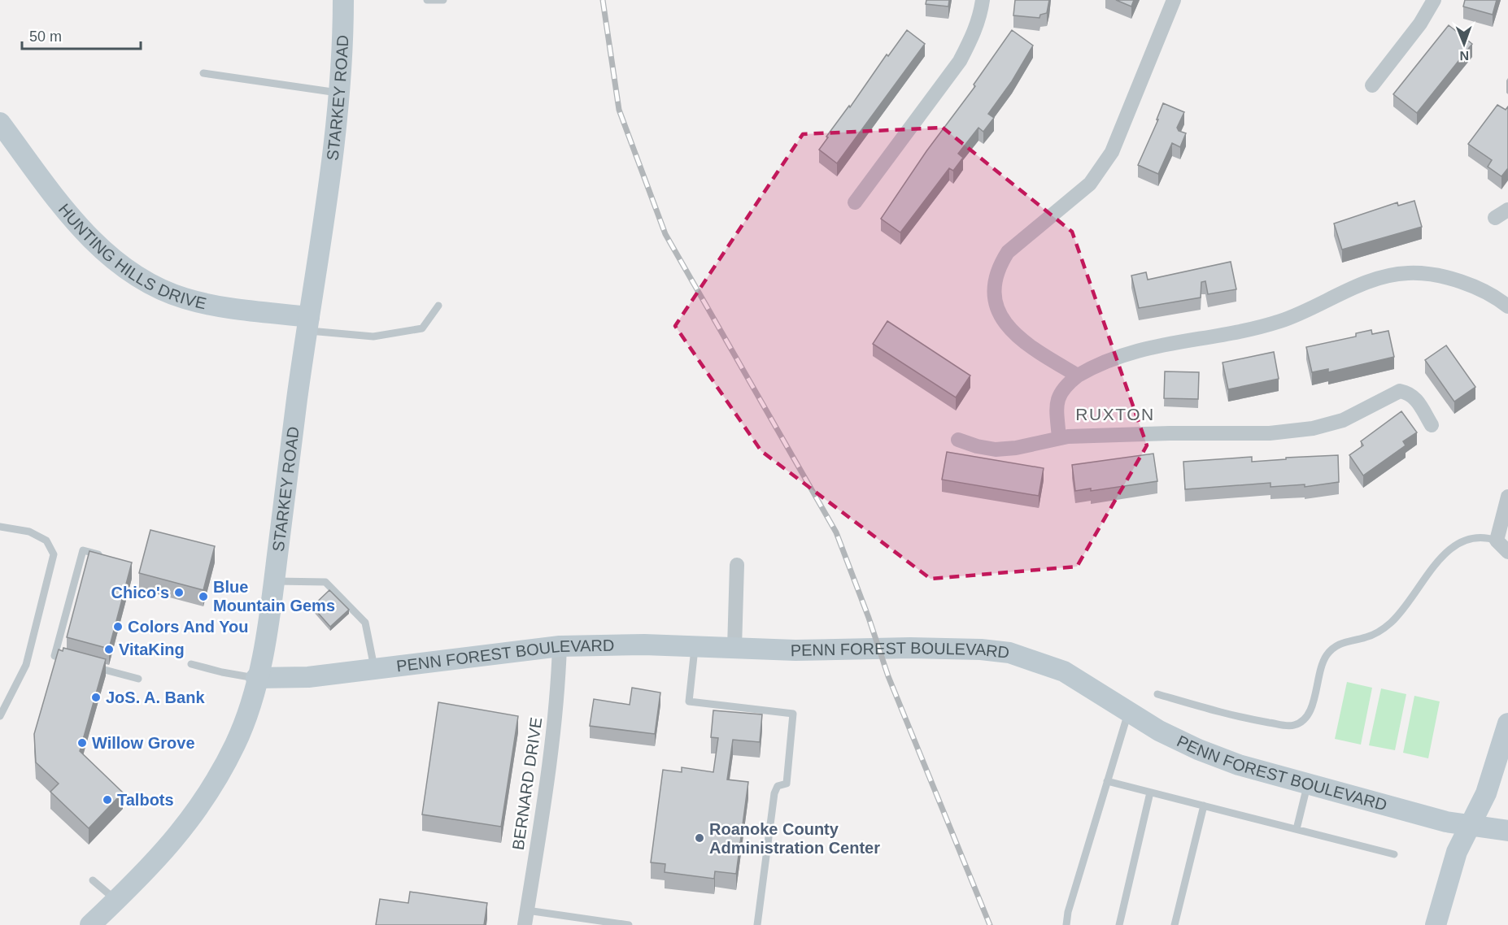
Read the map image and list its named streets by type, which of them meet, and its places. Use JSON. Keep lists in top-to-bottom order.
{
  "streets": {
    "street": [
      "STARKEY ROAD",
      "HUNTING HILLS DRIVE",
      "PENN FOREST BOULEVARD",
      "BERNARD DRIVE"
    ]
  },
  "crossings": [
    ["STARKEY ROAD", "HUNTING HILLS DRIVE"],
    ["STARKEY ROAD", "PENN FOREST BOULEVARD"],
    ["PENN FOREST BOULEVARD", "BERNARD DRIVE"]
  ],
  "districts": ["RUXTON"],
  "places": [
    "Chico's",
    "Blue Mountain Gems",
    "Colors And You",
    "VitaKing",
    "JoS. A. Bank",
    "Willow Grove",
    "Talbots",
    "Roanoke County Administration Center"
  ],
  "scale_bar": "50 m",
  "north": "bottom"
}
